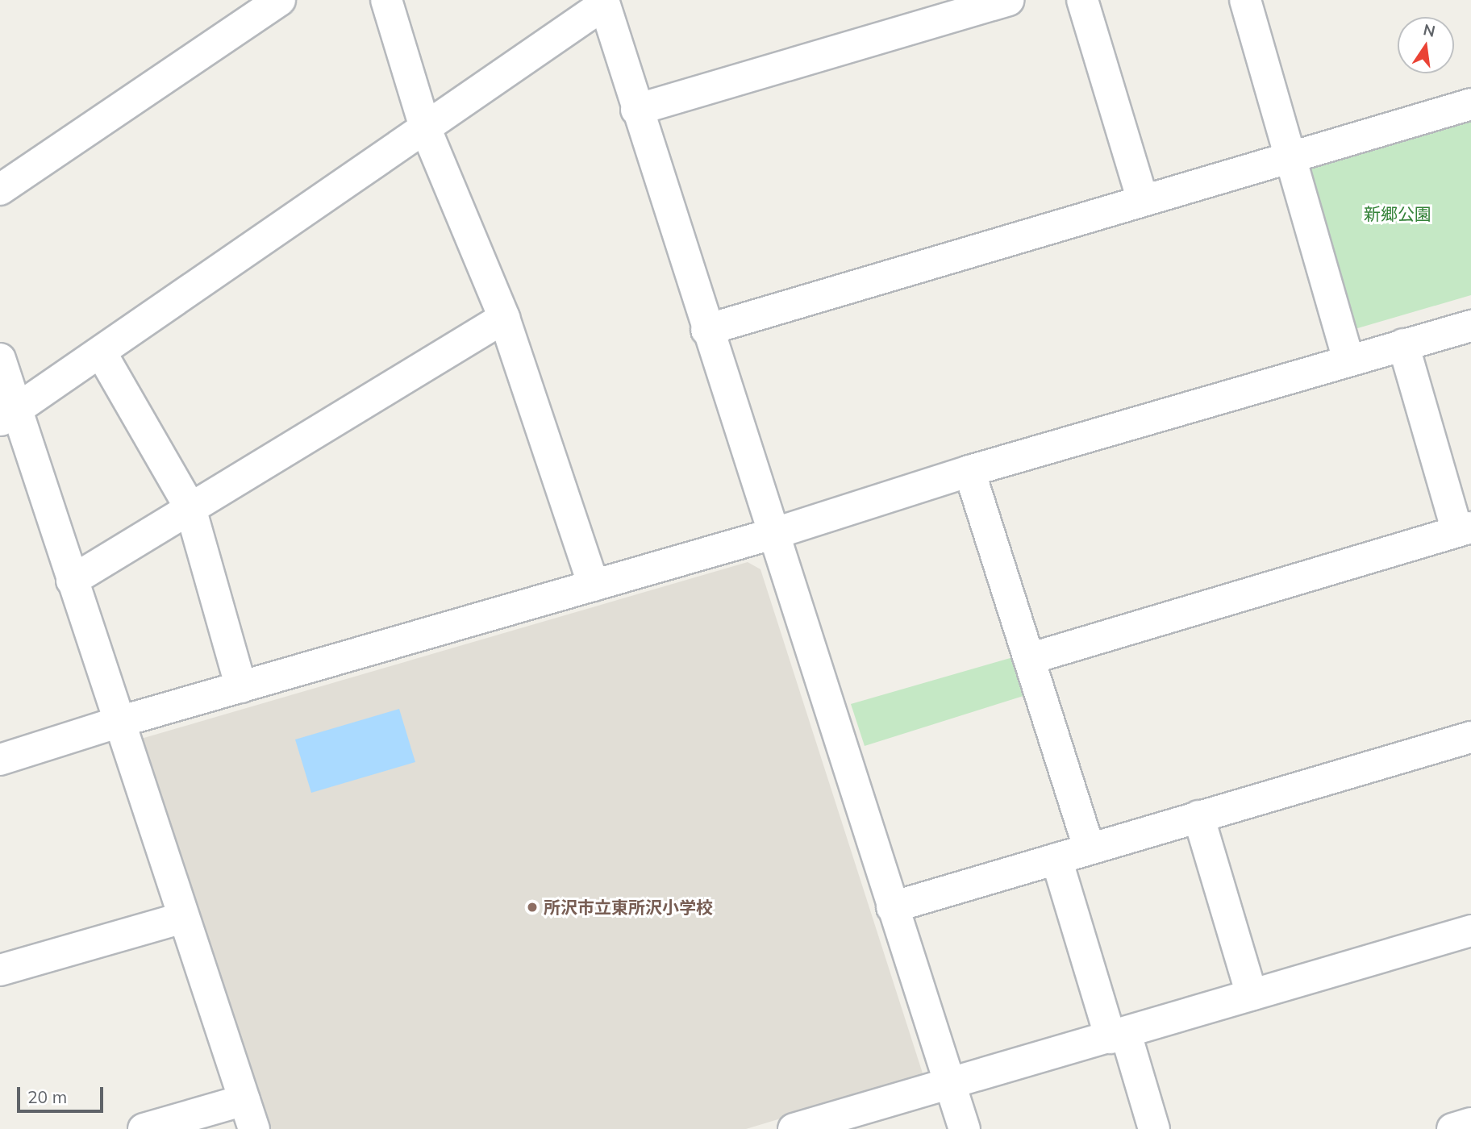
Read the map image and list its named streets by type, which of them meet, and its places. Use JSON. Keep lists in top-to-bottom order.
{
  "parks": ["新郷公園"],
  "places": ["所沢市立東所沢小学校"],
  "scale_bar": "20 m",
  "north": "top"
}
